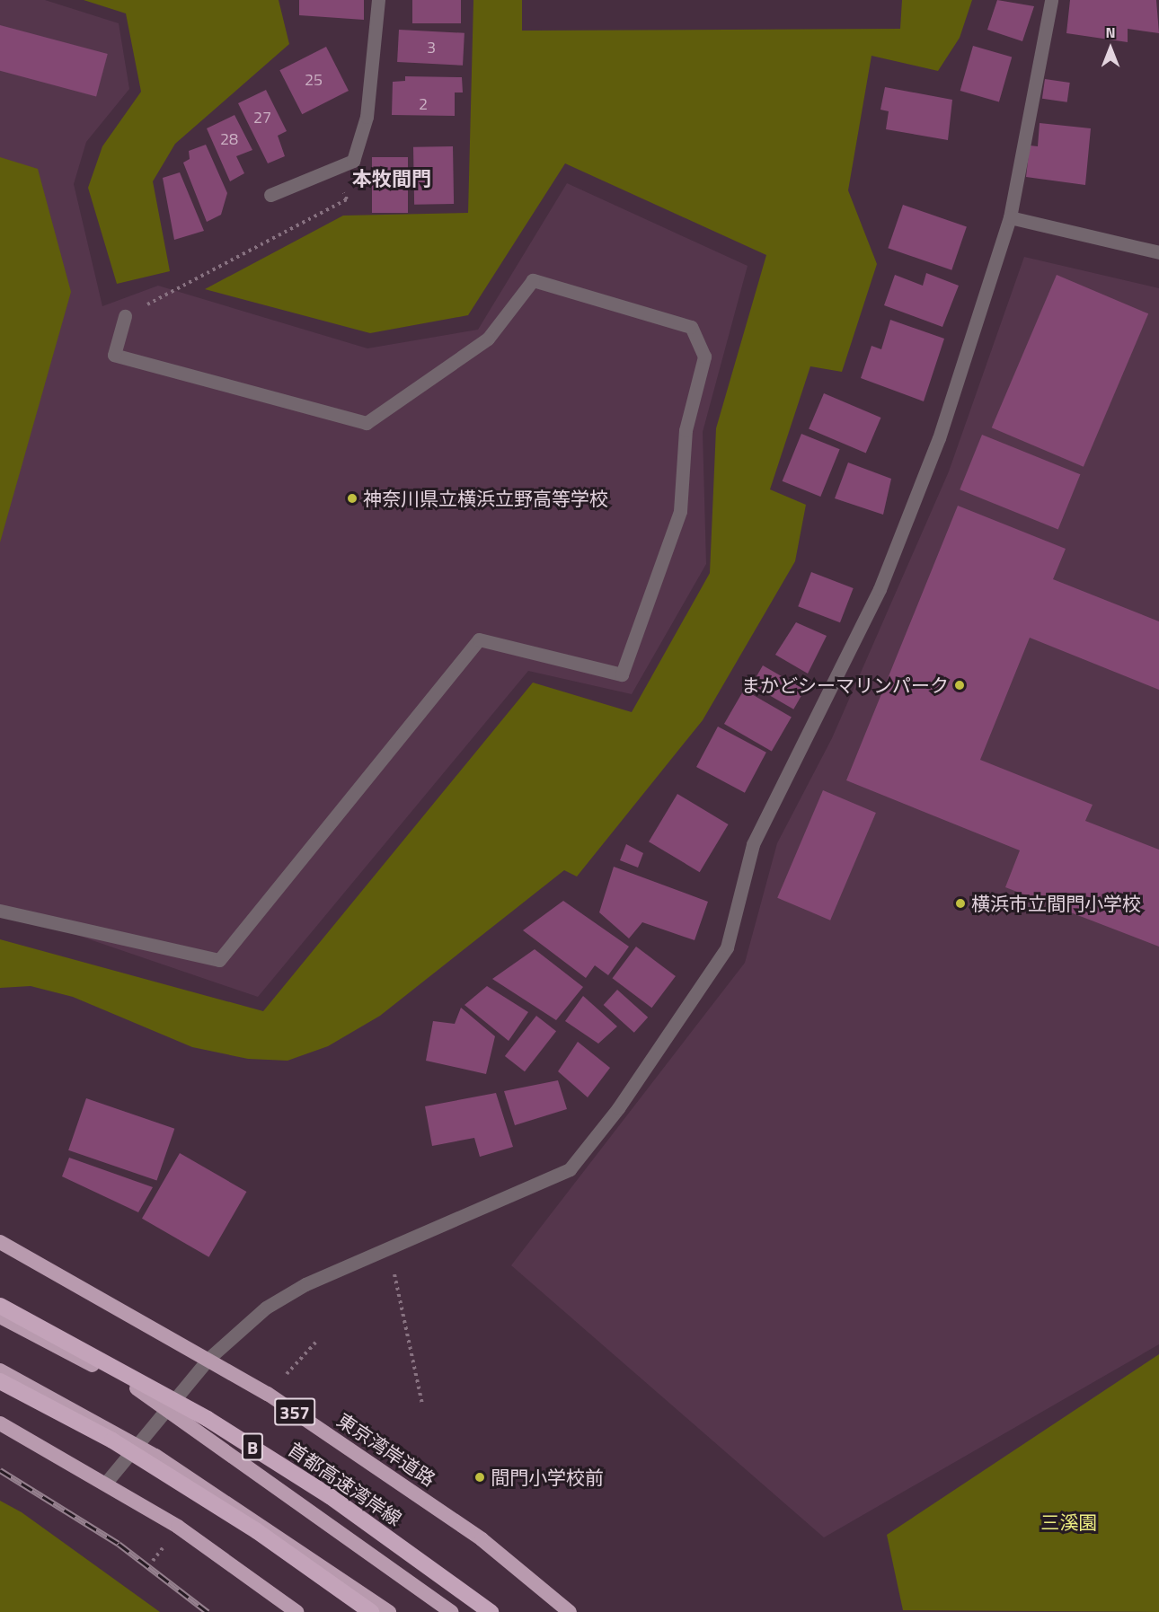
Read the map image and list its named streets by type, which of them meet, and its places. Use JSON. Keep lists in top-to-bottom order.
{
  "streets": {
    "highway": [
      "357",
      "B",
      "東京湾岸道路",
      "首都高速湾岸線"
    ]
  },
  "districts": ["本牧間門"],
  "parks": ["三溪園"],
  "places": [
    "神奈川県立横浜立野高等学校",
    "まかどシーマリンパーク",
    "横浜市立間門小学校",
    "間門小学校前"
  ],
  "house_numbers": [
    "3",
    "25",
    "2",
    "27",
    "28"
  ],
  "north": "top"
}
